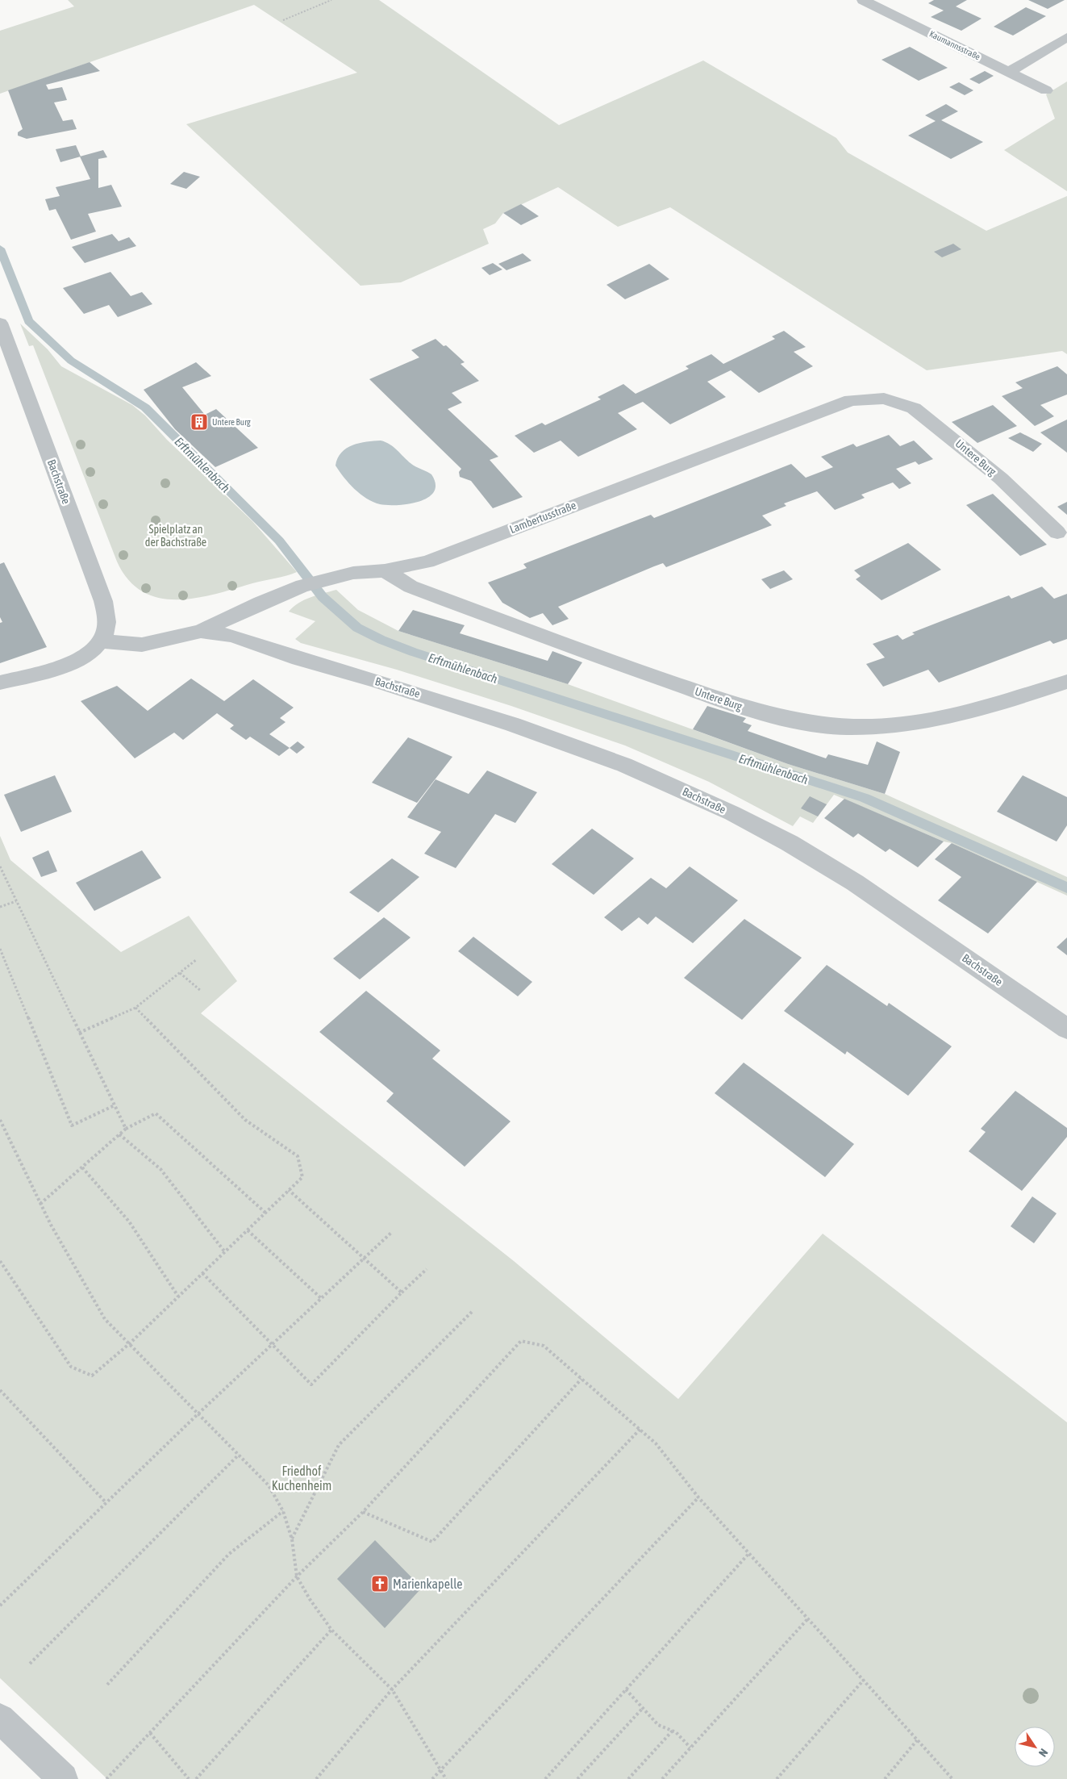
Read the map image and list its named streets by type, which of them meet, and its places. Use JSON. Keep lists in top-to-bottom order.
{
  "streets": {
    "street": [
      "Kaumannsstraße",
      "Untere Burg",
      "Bachstraße",
      "Lambertusstraße"
    ]
  },
  "crossings": [
    ["Untere Burg", "Lambertusstraße"],
    ["Bachstraße", "Lambertusstraße"]
  ],
  "water": ["Erftmühlenbach"],
  "parks": ["Spielplatz an der Bachstraße", "Friedhof Kuchenheim"],
  "places": {
    "building": ["Untere Burg"],
    "church": ["Marienkapelle"]
  },
  "north": "bottom right"
}
